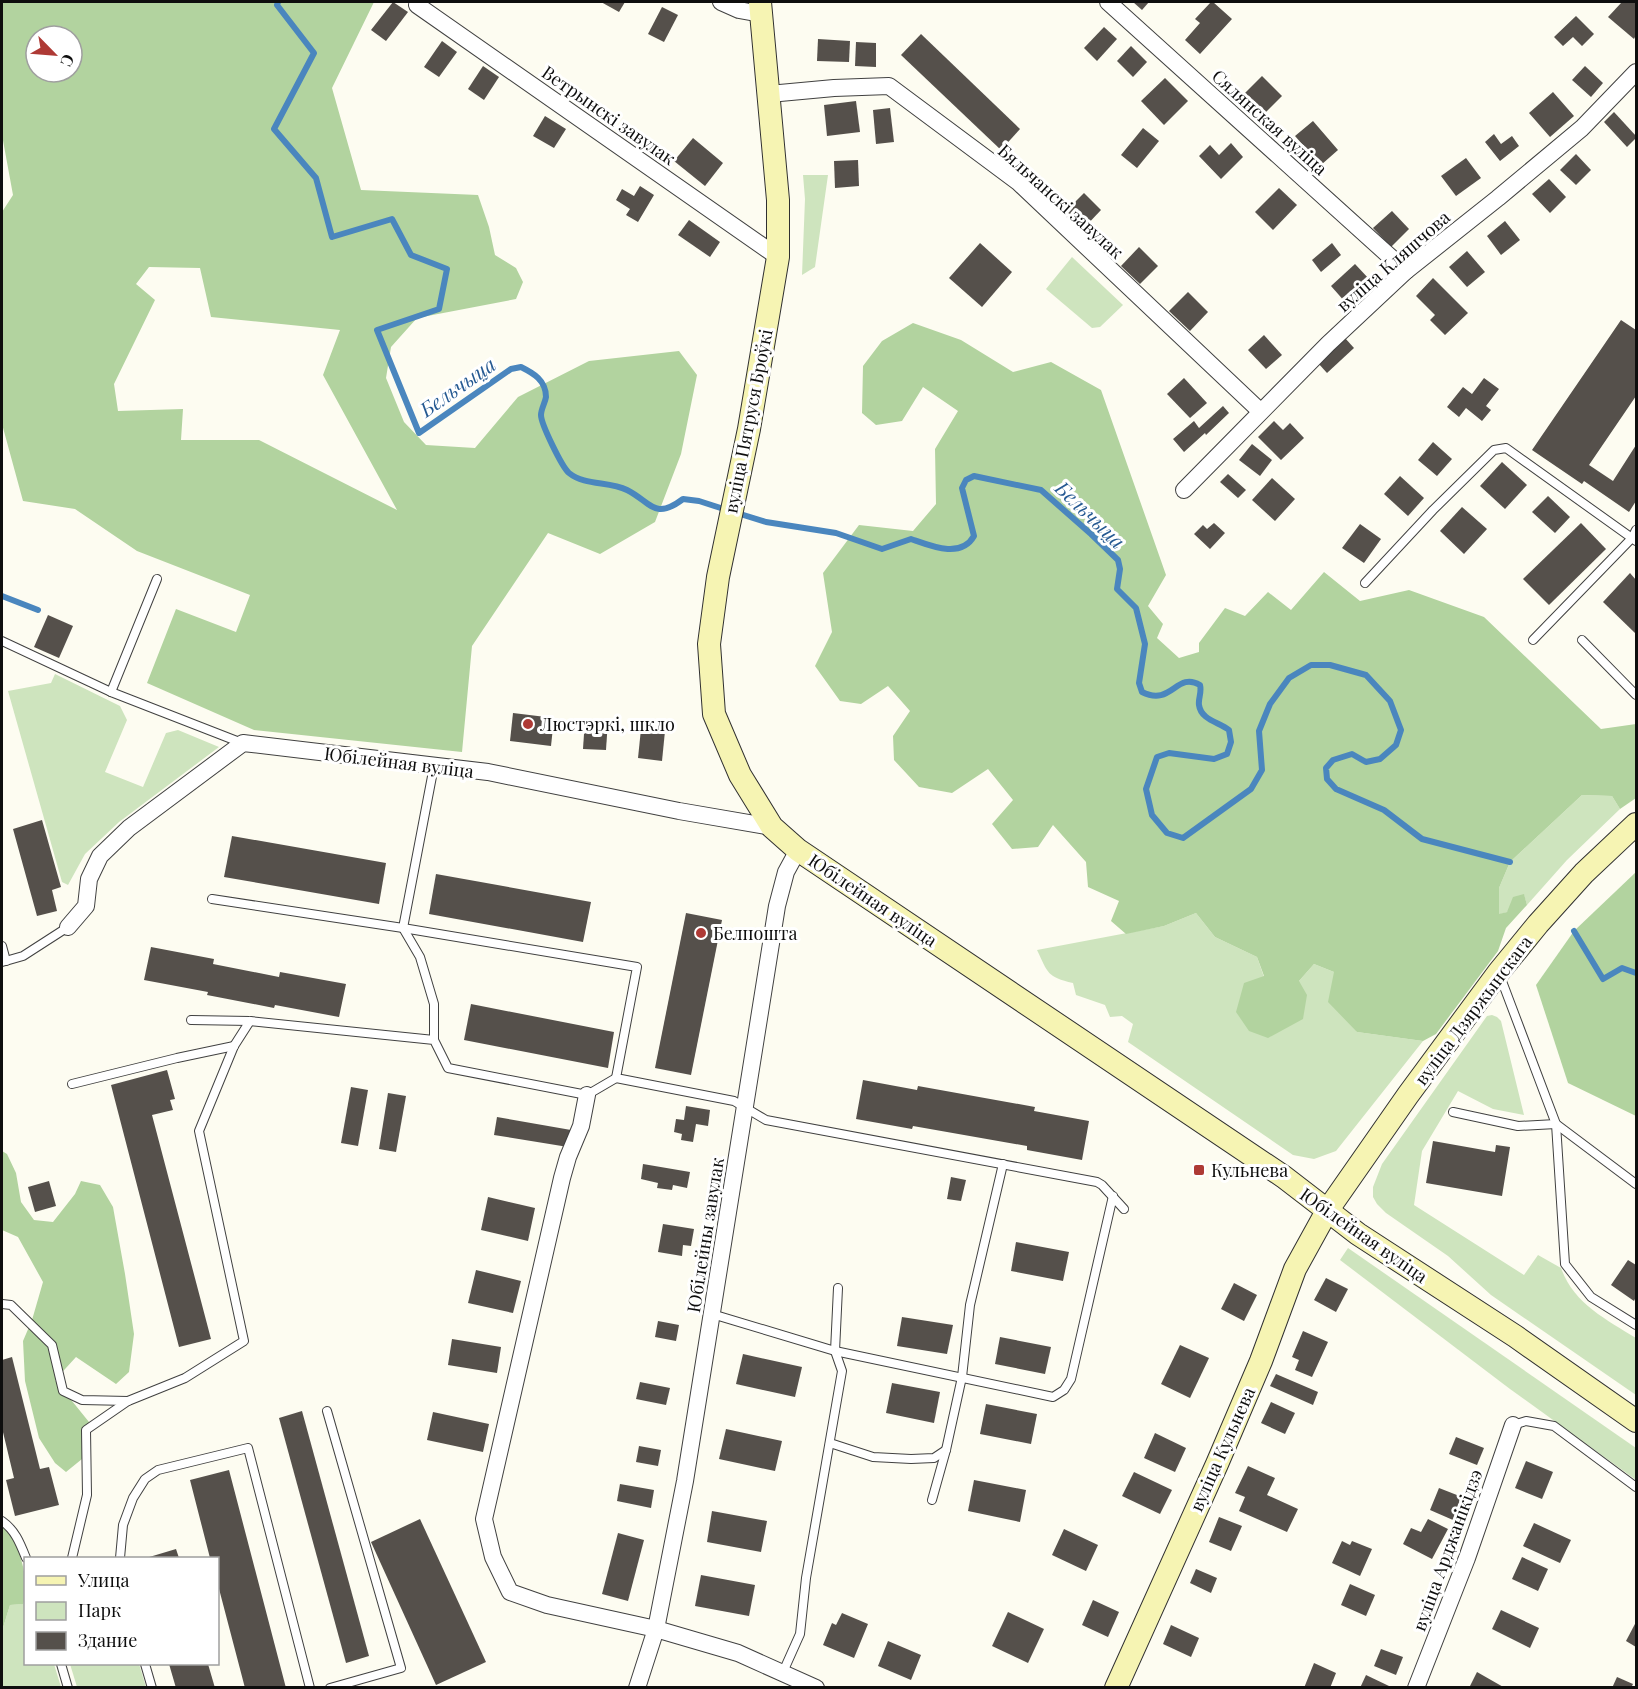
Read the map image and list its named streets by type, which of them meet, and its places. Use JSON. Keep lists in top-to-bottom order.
{
  "streets": {
    "main road": [
      "вуліца Пятруся Броўкі",
      "Юбілейная вуліца",
      "вуліца Дзяржынскага",
      "вуліца Кульнева"
    ],
    "street": [
      "Ветрынскі завулак",
      "Сялянская вуліца",
      "Бяльчанскі завулак",
      "вуліца Кляшчова",
      "Юбілейны завулак",
      "вуліца Арджанікідзэ"
    ]
  },
  "crossings": [
    ["Ветрынскі завулак", "вуліца Пятруся Броўкі"],
    ["Сялянская вуліца", "вуліца Кляшчова"],
    ["Бяльчанскі завулак", "вуліца Кляшчова"],
    ["Бяльчанскі завулак", "вуліца Пятруся Броўкі"],
    ["вуліца Пятруся Броўкі", "Юбілейная вуліца"],
    ["Юбілейная вуліца", "вуліца Дзяржынскага"],
    ["Юбілейная вуліца", "Юбілейны завулак"],
    ["Юбілейная вуліца", "вуліца Кульнева"],
    ["вуліца Дзяржынскага", "вуліца Кульнева"]
  ],
  "water": ["Бельчыца"],
  "places": {
    "other": ["Люстэркі, шкло", "Белпошта"],
    "transit": ["Кульнева"]
  },
  "legend": ["Улица", "Парк", "Здание"],
  "north": "bottom right"
}
